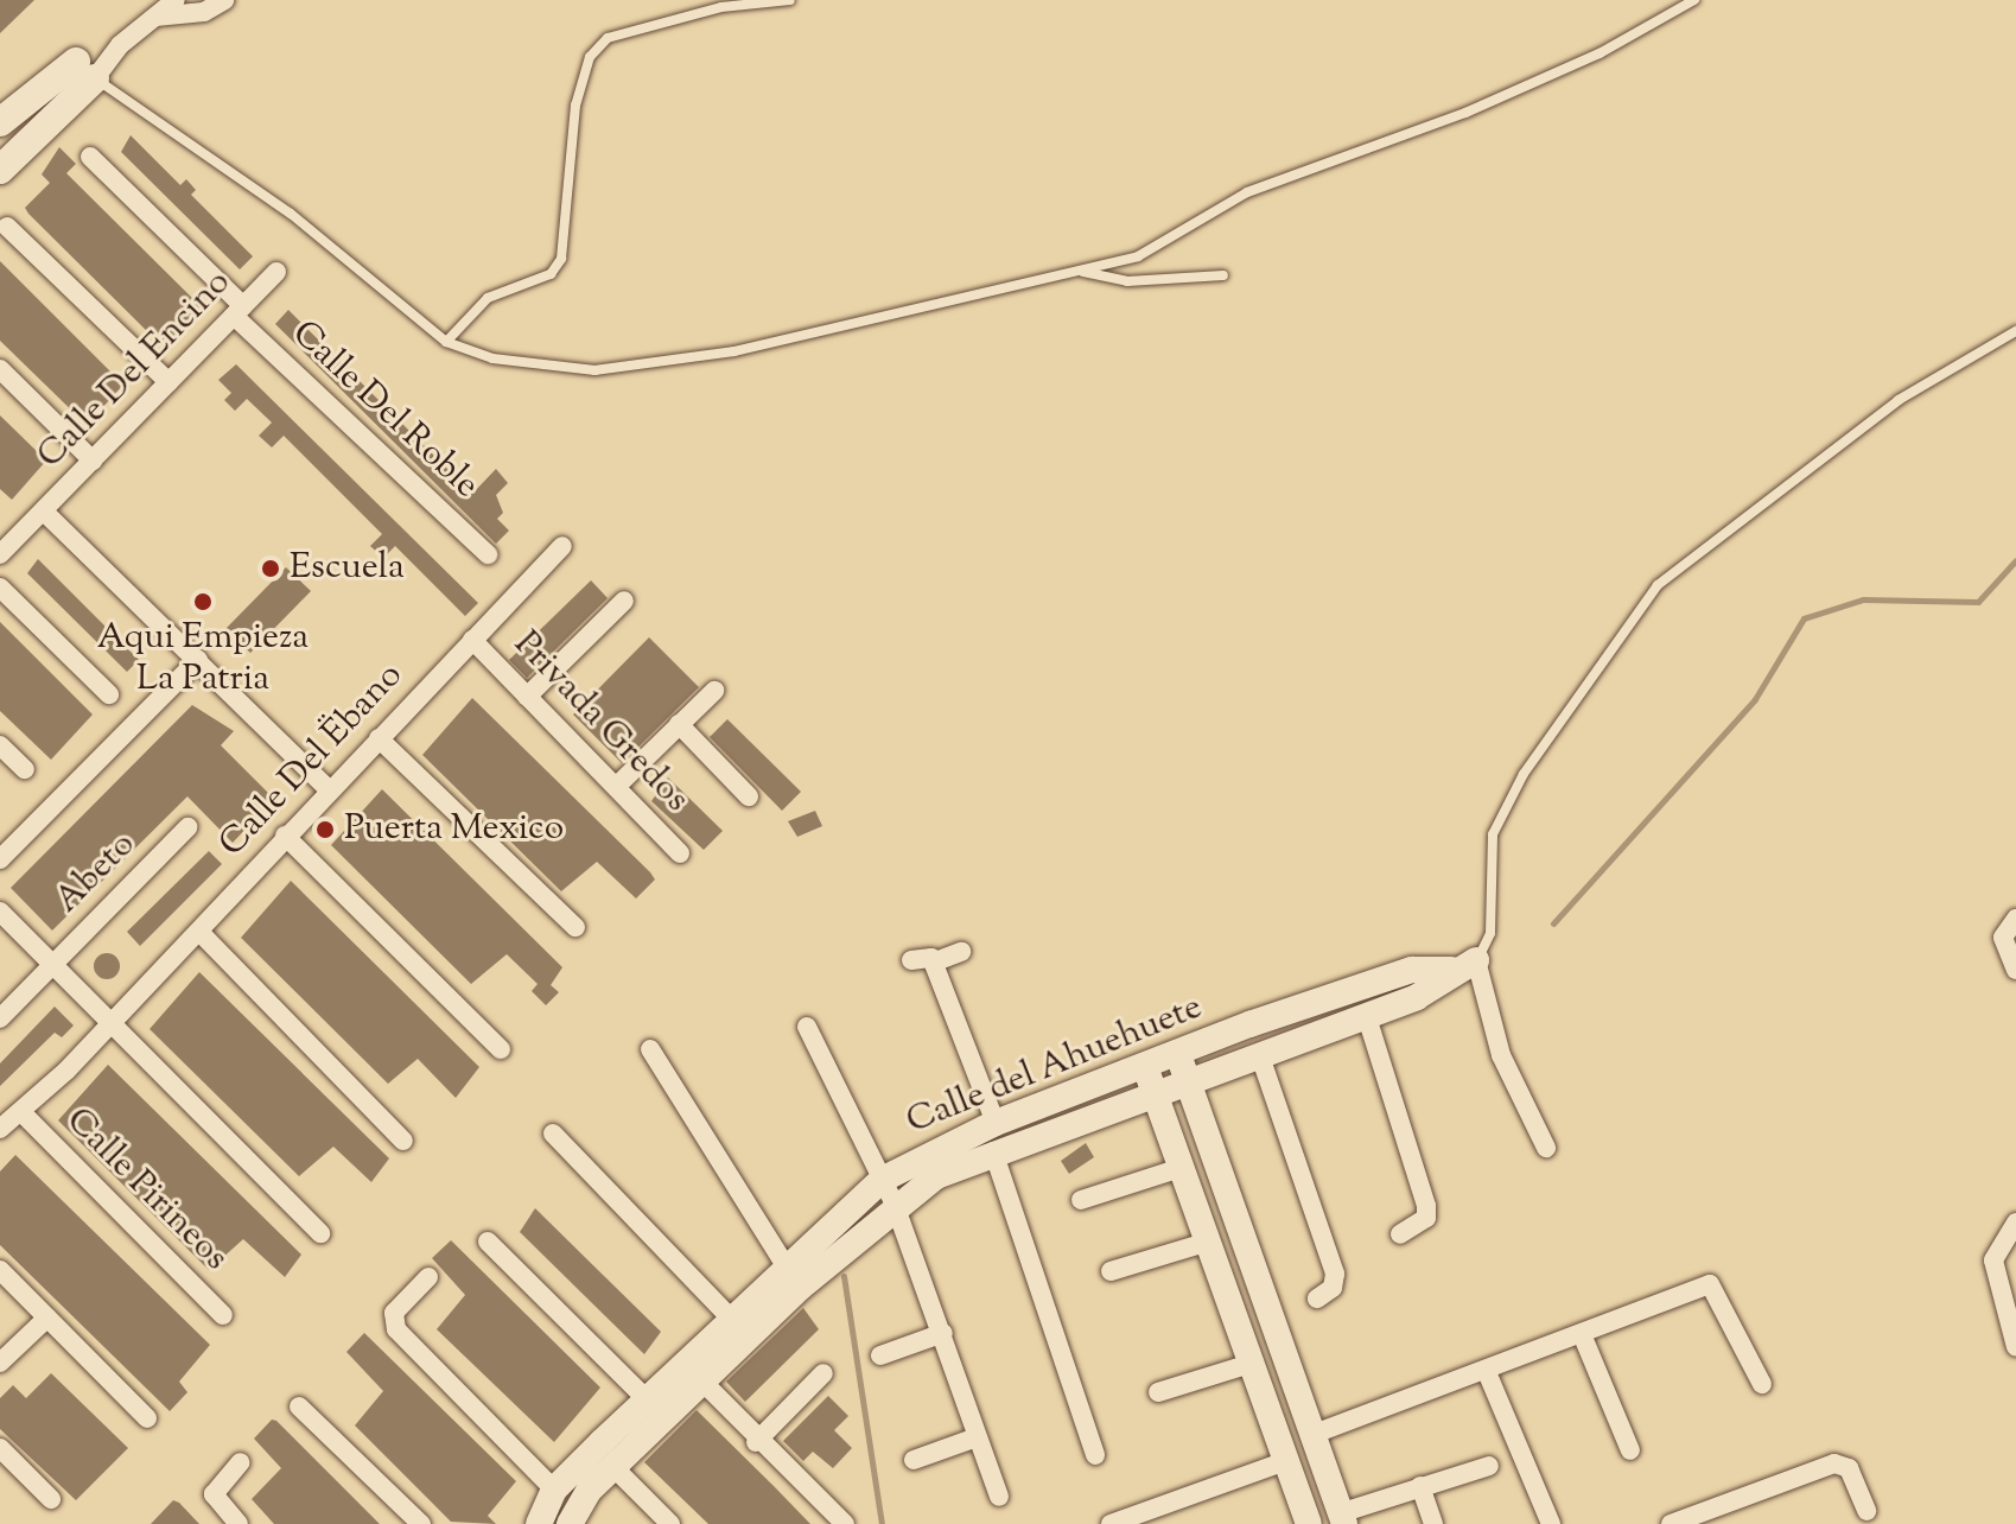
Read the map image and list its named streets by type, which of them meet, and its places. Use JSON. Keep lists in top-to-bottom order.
{
  "streets": {
    "street": [
      "Calle Del Encino",
      "Calle Del Roble",
      "Privada Gredos",
      "Calle Del Ëbano",
      "Abeto",
      "Calle del Ahuehuete",
      "Calle Pirineos"
    ]
  },
  "crossings": [
    ["Calle Del Encino", "Calle Del Roble"],
    ["Privada Gredos", "Calle Del Ëbano"],
    ["Calle Del Ëbano", "Calle Pirineos"]
  ],
  "places": ["Escuela", "Aqui Empieza La Patria", "Puerta Mexico"]
}
